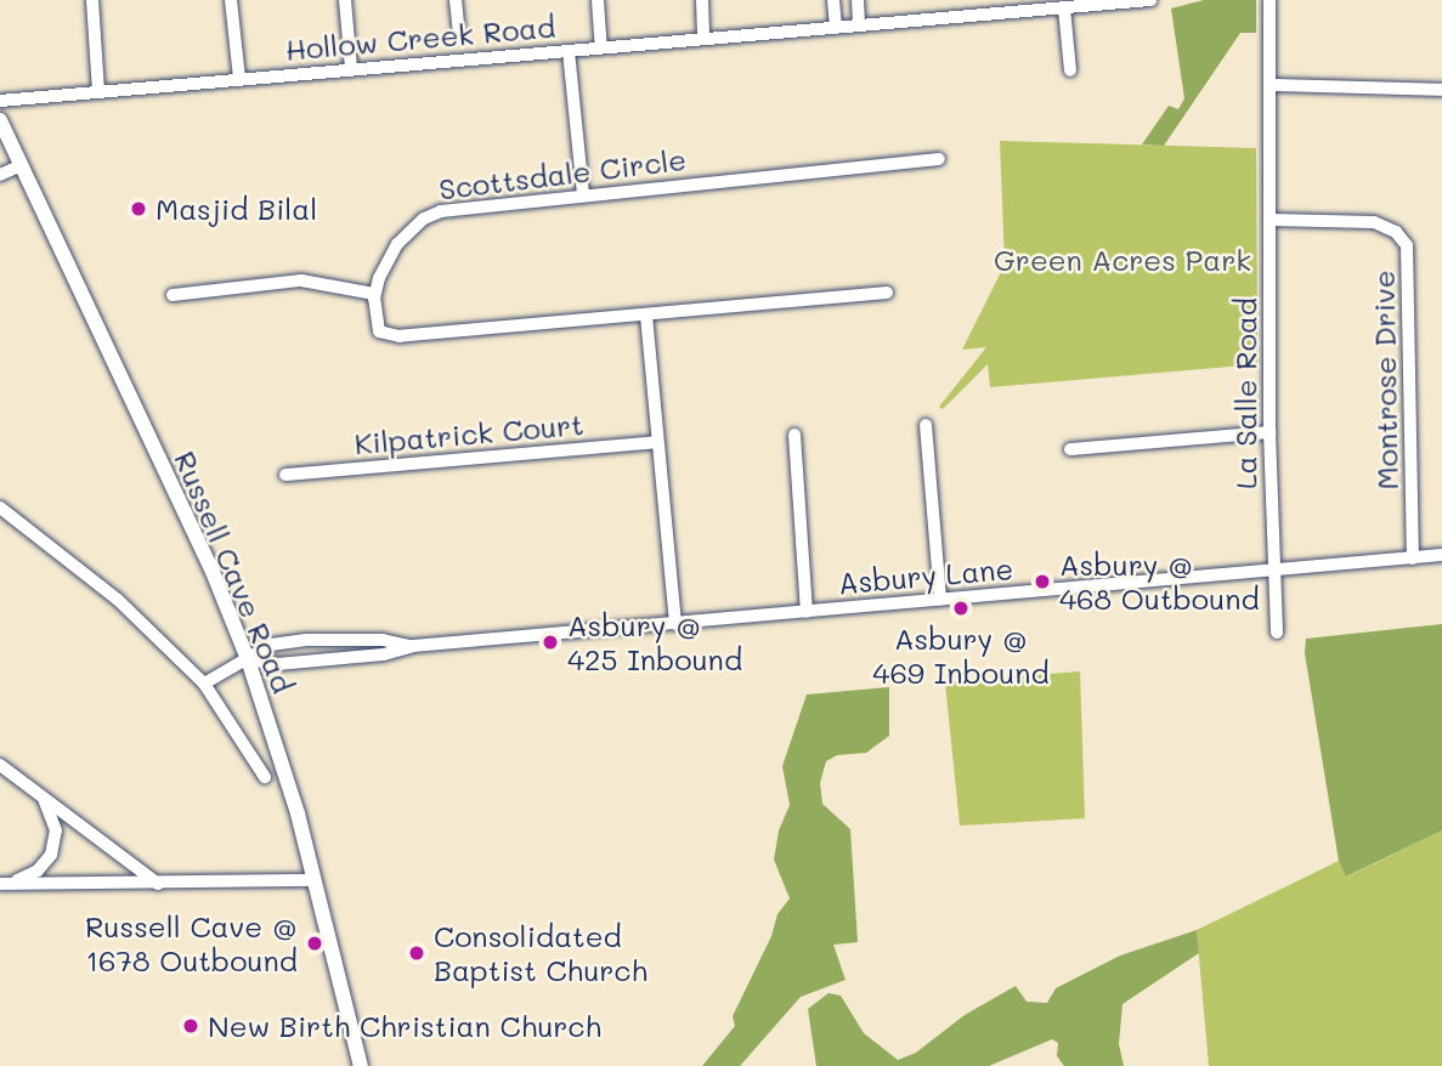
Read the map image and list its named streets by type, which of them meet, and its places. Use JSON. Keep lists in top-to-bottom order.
{
  "streets": {
    "main road": ["Russell Cave Road"],
    "street": [
      "Hollow Creek Road",
      "Scottsdale Circle",
      "Montrose Drive",
      "La Salle Road",
      "Kilpatrick Court",
      "Asbury Lane"
    ]
  },
  "crossings": [
    ["Montrose Drive", "La Salle Road"],
    ["Montrose Drive", "Asbury Lane"],
    ["La Salle Road", "Asbury Lane"],
    ["Russell Cave Road", "Asbury Lane"]
  ],
  "parks": ["Green Acres Park"],
  "places": [
    "Masjid Bilal",
    "Asbury @ 468 Outbound",
    "Asbury @ 469 Inbound",
    "Asbury @ 425 Inbound",
    "Russell Cave @ 1678 Outbound",
    "Consolidated Baptist Church",
    "New Birth Christian Church"
  ]
}
